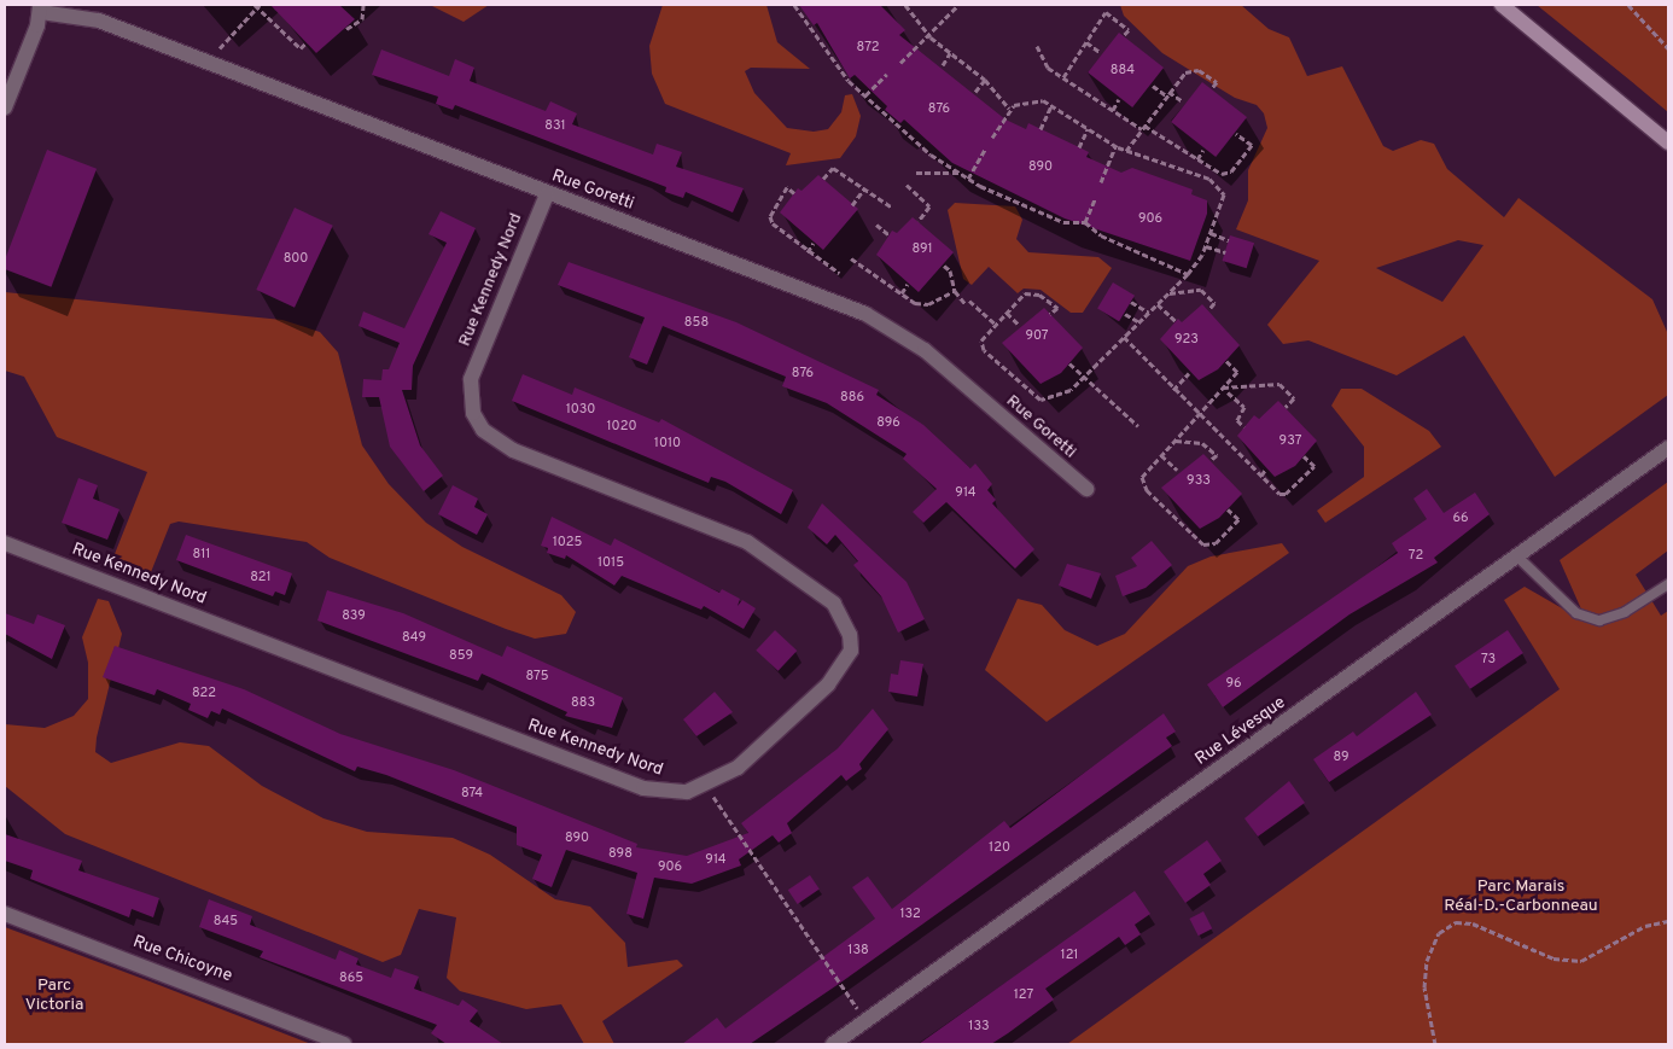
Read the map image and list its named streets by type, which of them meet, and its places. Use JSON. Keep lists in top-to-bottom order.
{
  "streets": {
    "street": [
      "Rue Goretti",
      "Rue Kennedy Nord",
      "Rue Lévesque",
      "Rue Chicoyne"
    ]
  },
  "crossings": [
    ["Rue Goretti", "Rue Kennedy Nord"]
  ],
  "parks": ["Parc Marais Réal-D.-Carbonneau", "Parc Victoria"],
  "house_numbers": [
    "872",
    "884",
    "876",
    "831",
    "890",
    "906",
    "891",
    "800",
    "858",
    "907",
    "923",
    "876",
    "886",
    "1030",
    "896",
    "1020",
    "937",
    "1010",
    "933",
    "914",
    "66",
    "1025",
    "811",
    "72",
    "1015",
    "821",
    "839",
    "849",
    "859",
    "73",
    "875",
    "96",
    "822",
    "883",
    "89",
    "874",
    "890",
    "120",
    "898",
    "914",
    "906",
    "132",
    "845",
    "138",
    "121",
    "865",
    "127",
    "133"
  ]
}
